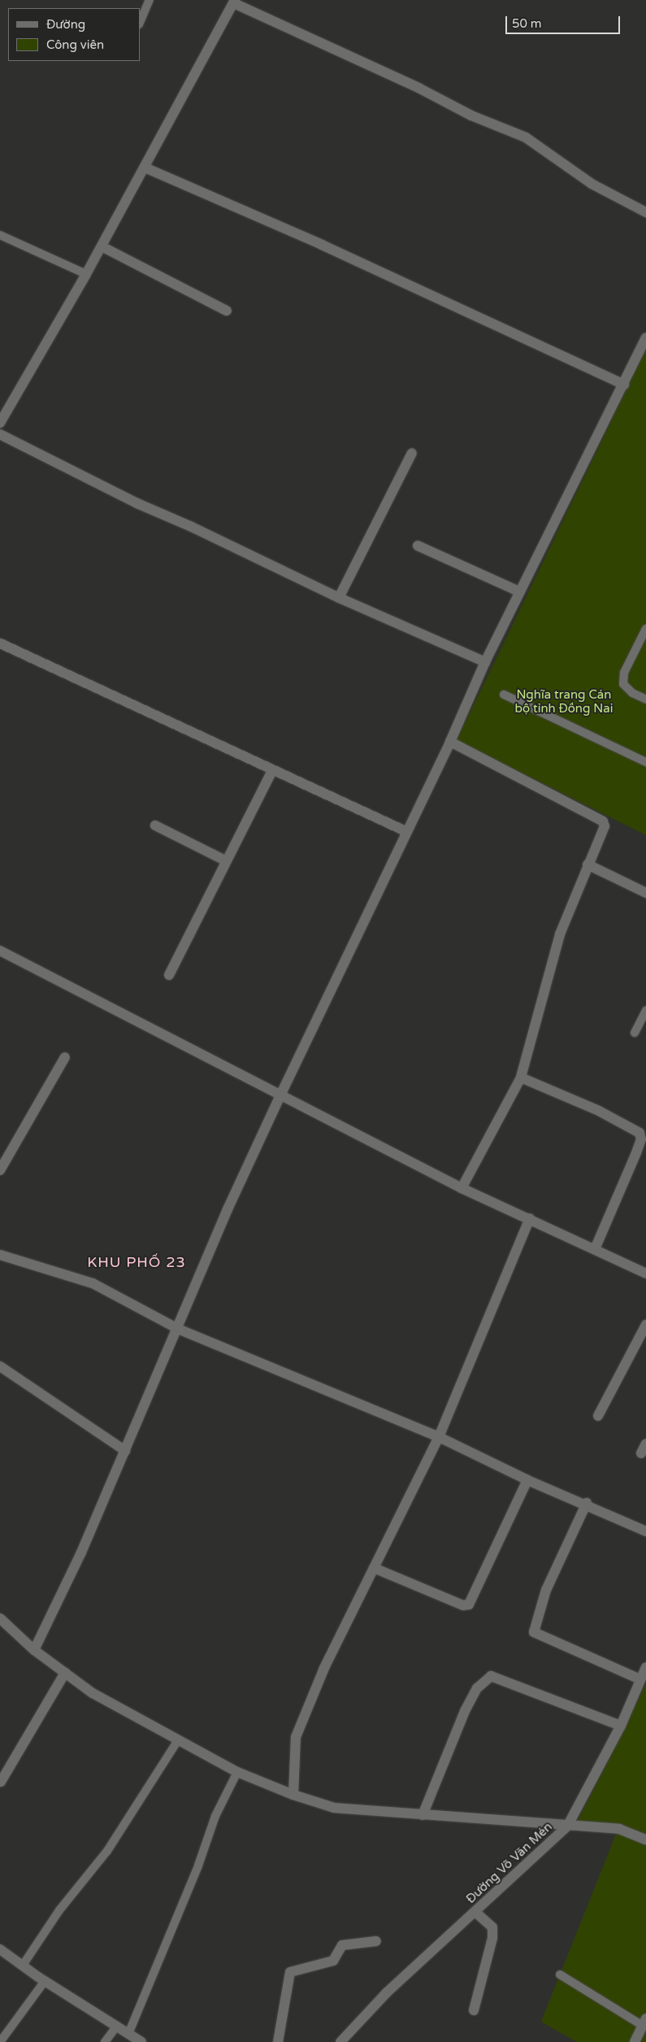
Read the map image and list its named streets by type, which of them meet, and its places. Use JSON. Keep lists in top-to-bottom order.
{
  "streets": {
    "street": ["Đường Võ Văn Mén"]
  },
  "districts": ["KHU PHỐ 23"],
  "parks": ["Nghĩa trang Cán bộ tỉnh Đồng Nai"],
  "legend": ["Đường", "Công viên"],
  "scale_bar": "50 m"
}
